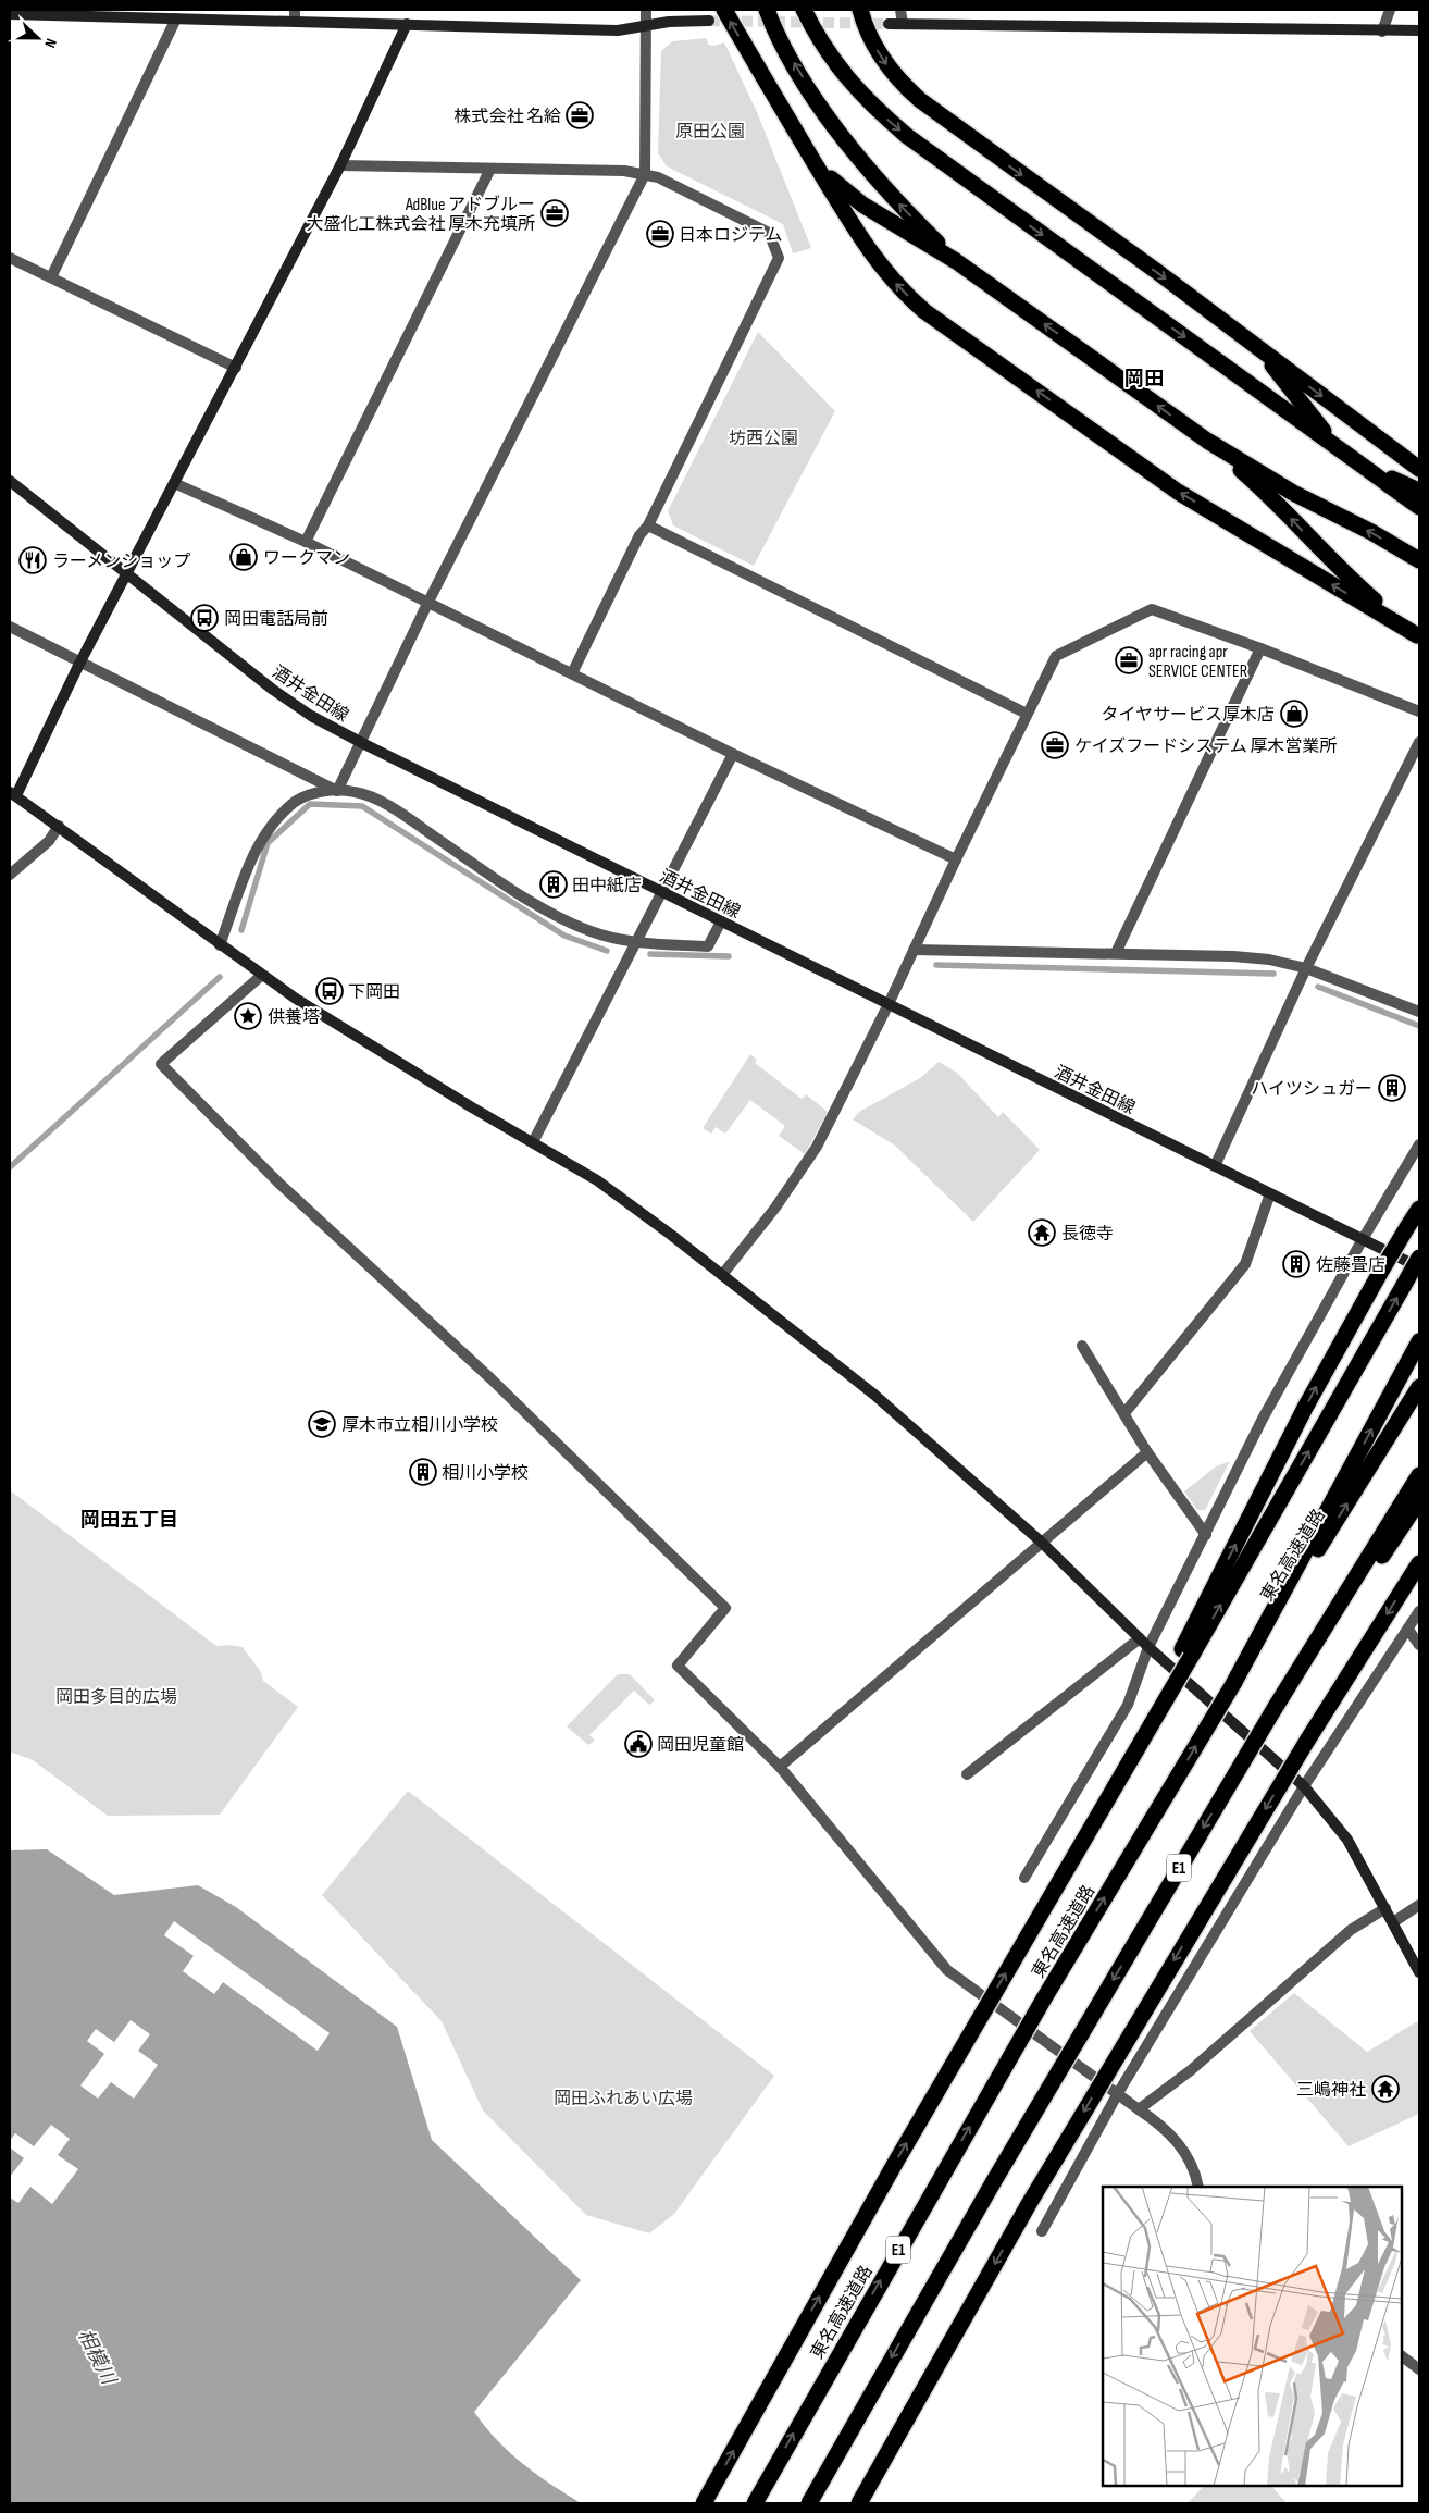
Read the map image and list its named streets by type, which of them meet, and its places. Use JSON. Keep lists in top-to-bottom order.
{
  "streets": {
    "highway": ["東名高速道路", "E1"],
    "street": ["酒井金田線"]
  },
  "districts": ["岡田", "岡田五丁目"],
  "water": ["相模川"],
  "parks": [
    "原田公園",
    "坊西公園",
    "岡田多目的広場",
    "岡田ふれあい広場"
  ],
  "places": {
    "office": [
      "株式会社 名給",
      "AdBlue アドブルー 大盛化工株式会社 厚木充填所",
      "日本ロジテム",
      "apr racing apr SERVICE CENTER",
      "ケイズフードシステム 厚木営業所"
    ],
    "shop": ["ワークマン", "タイヤサービス厚木店"],
    "restaurant": ["ラーメンショップ"],
    "bus stop": ["岡田電話局前", "下岡田"],
    "building": [
      "田中紙店",
      "ハイツシュガー",
      "佐藤畳店",
      "相川小学校"
    ],
    "place": ["供養塔"],
    "temple": ["長徳寺", "三嶋神社"],
    "school or university": ["厚木市立相川小学校"],
    "public building": ["岡田児童館"]
  },
  "north": "right"
}
